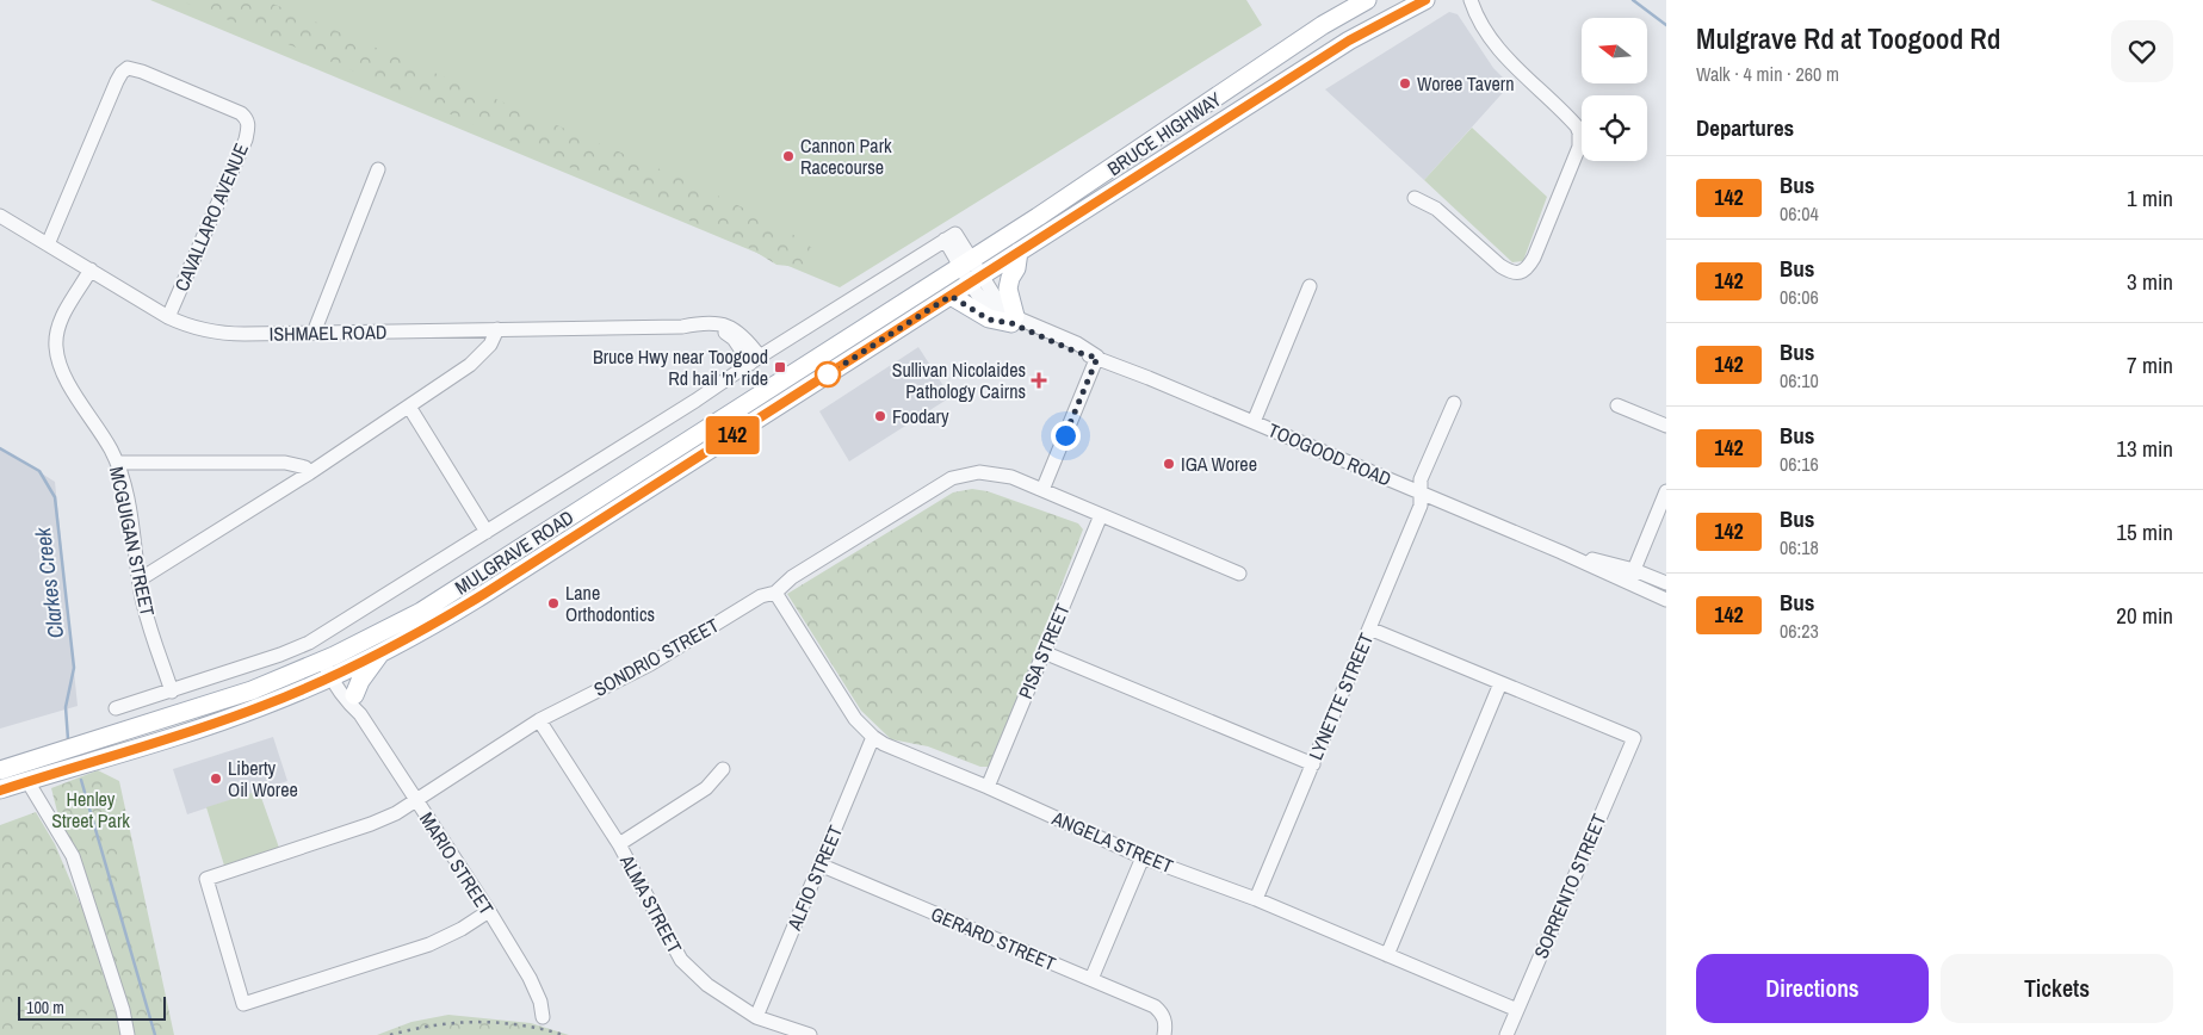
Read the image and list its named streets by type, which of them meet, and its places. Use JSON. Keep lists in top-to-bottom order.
{
  "streets": {
    "main road": ["BRUCE HIGHWAY", "MULGRAVE ROAD"],
    "street": [
      "CAVALLARO AVENUE",
      "ISHMAEL ROAD",
      "TOOGOOD ROAD",
      "MCGUIGAN STREET",
      "PISA STREET",
      "SONDRIO STREET",
      "LYNETTE STREET",
      "ANGELA STREET",
      "MARIO STREET",
      "ALFIO STREET",
      "SORRENTO STREET",
      "ALMA STREET",
      "GERARD STREET"
    ]
  },
  "crossings": [
    ["BRUCE HIGHWAY", "TOOGOOD ROAD"],
    ["BRUCE HIGHWAY", "MULGRAVE ROAD"],
    ["CAVALLARO AVENUE", "ISHMAEL ROAD"],
    ["ISHMAEL ROAD", "MCGUIGAN STREET"],
    ["ISHMAEL ROAD", "MULGRAVE ROAD"],
    ["TOOGOOD ROAD", "MULGRAVE ROAD"],
    ["TOOGOOD ROAD", "LYNETTE STREET"],
    ["MCGUIGAN STREET", "MULGRAVE ROAD"],
    ["MULGRAVE ROAD", "MARIO STREET"],
    ["PISA STREET", "SONDRIO STREET"],
    ["PISA STREET", "ANGELA STREET"],
    ["SONDRIO STREET", "ANGELA STREET"],
    ["SONDRIO STREET", "MARIO STREET"],
    ["SONDRIO STREET", "ALMA STREET"],
    ["LYNETTE STREET", "ANGELA STREET"],
    ["ANGELA STREET", "ALFIO STREET"],
    ["ANGELA STREET", "SORRENTO STREET"],
    ["ALFIO STREET", "ALMA STREET"],
    ["ALFIO STREET", "GERARD STREET"]
  ],
  "water": ["Clarkes Creek"],
  "parks": ["Henley Street Park"],
  "places": {
    "other": [
      "Woree Tavern",
      "Cannon Park Racecourse",
      "Foodary",
      "IGA Woree",
      "Lane Orthodontics",
      "Liberty Oil Woree"
    ],
    "transit": ["Bruce Hwy near Toogood Rd hail 'n' ride"],
    "health": ["Sullivan Nicolaides Pathology Cairns"]
  },
  "lines": ["bus line 142"],
  "scale_bar": "100 m",
  "north": "left",
  "page": {
    "on_map": "142",
    "heading": [
      ["Mulgrave Rd at Toogood Rd", "Walk · 4 min · 260 m"],
      "Departures"
    ],
    "list": [
      {
        "mark": "142",
        "name": "Bus",
        "note": "06:04",
        "value": "1 min"
      },
      {
        "mark": "142",
        "name": "Bus",
        "note": "06:06",
        "value": "3 min"
      },
      {
        "mark": "142",
        "name": "Bus",
        "note": "06:10",
        "value": "7 min"
      },
      {
        "mark": "142",
        "name": "Bus",
        "note": "06:16",
        "value": "13 min"
      },
      {
        "mark": "142",
        "name": "Bus",
        "note": "06:18",
        "value": "15 min"
      },
      {
        "mark": "142",
        "name": "Bus",
        "note": "06:23",
        "value": "20 min"
      }
    ],
    "buttons": ["Directions", "Tickets"],
    "scale": "100 m"
  }
}
